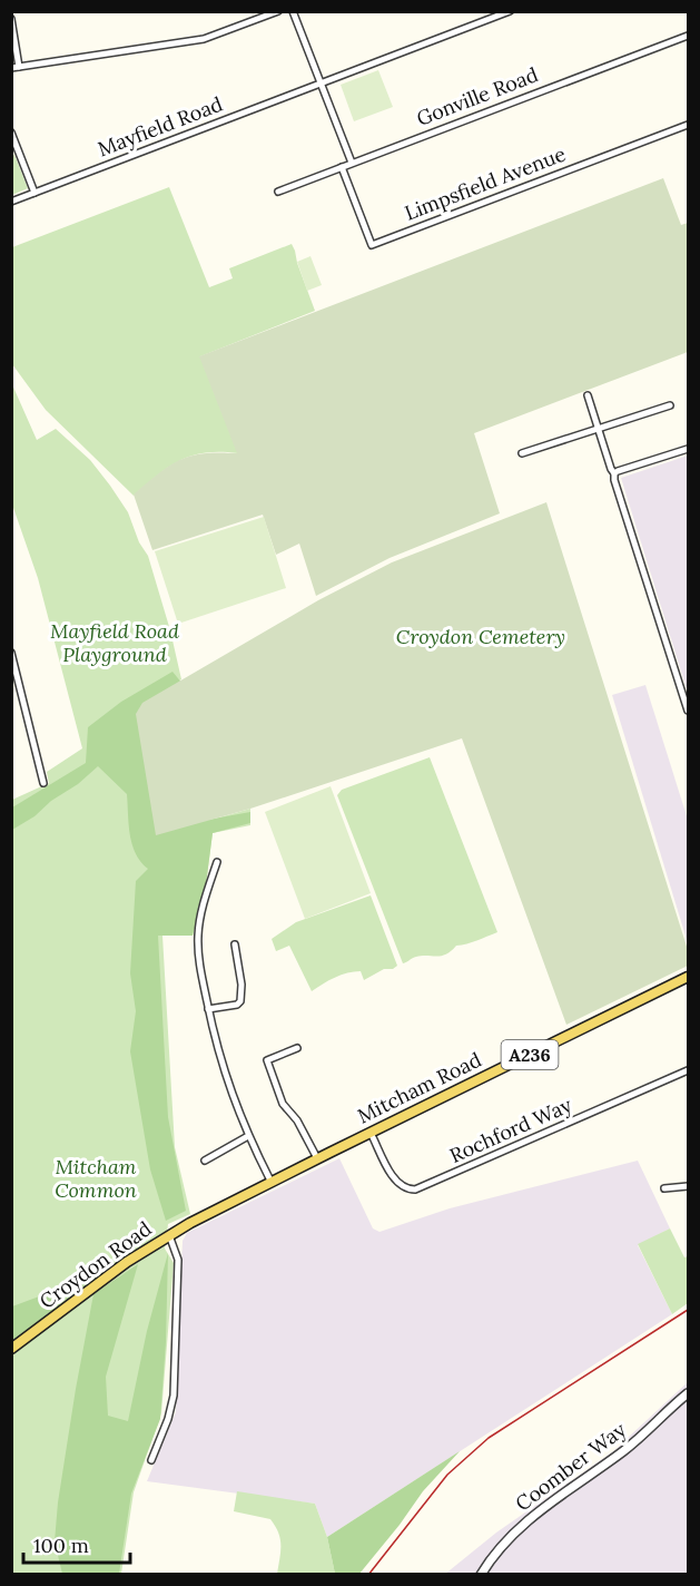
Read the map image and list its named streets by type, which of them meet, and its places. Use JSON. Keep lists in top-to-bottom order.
{
  "streets": {
    "main road": ["A236", "Mitcham Road", "Croydon Road"],
    "street": [
      "Gonville Road",
      "Mayfield Road",
      "Limpsfield Avenue",
      "Rochford Way",
      "Coomber Way"
    ]
  },
  "crossings": [
    ["Gonville Road", "Limpsfield Avenue"],
    ["Mitcham Road", "Rochford Way"],
    ["Mitcham Road", "Croydon Road"]
  ],
  "parks": ["Mayfield Road Playground", "Croydon Cemetery", "Mitcham Common"],
  "scale_bar": "100 m"
}
